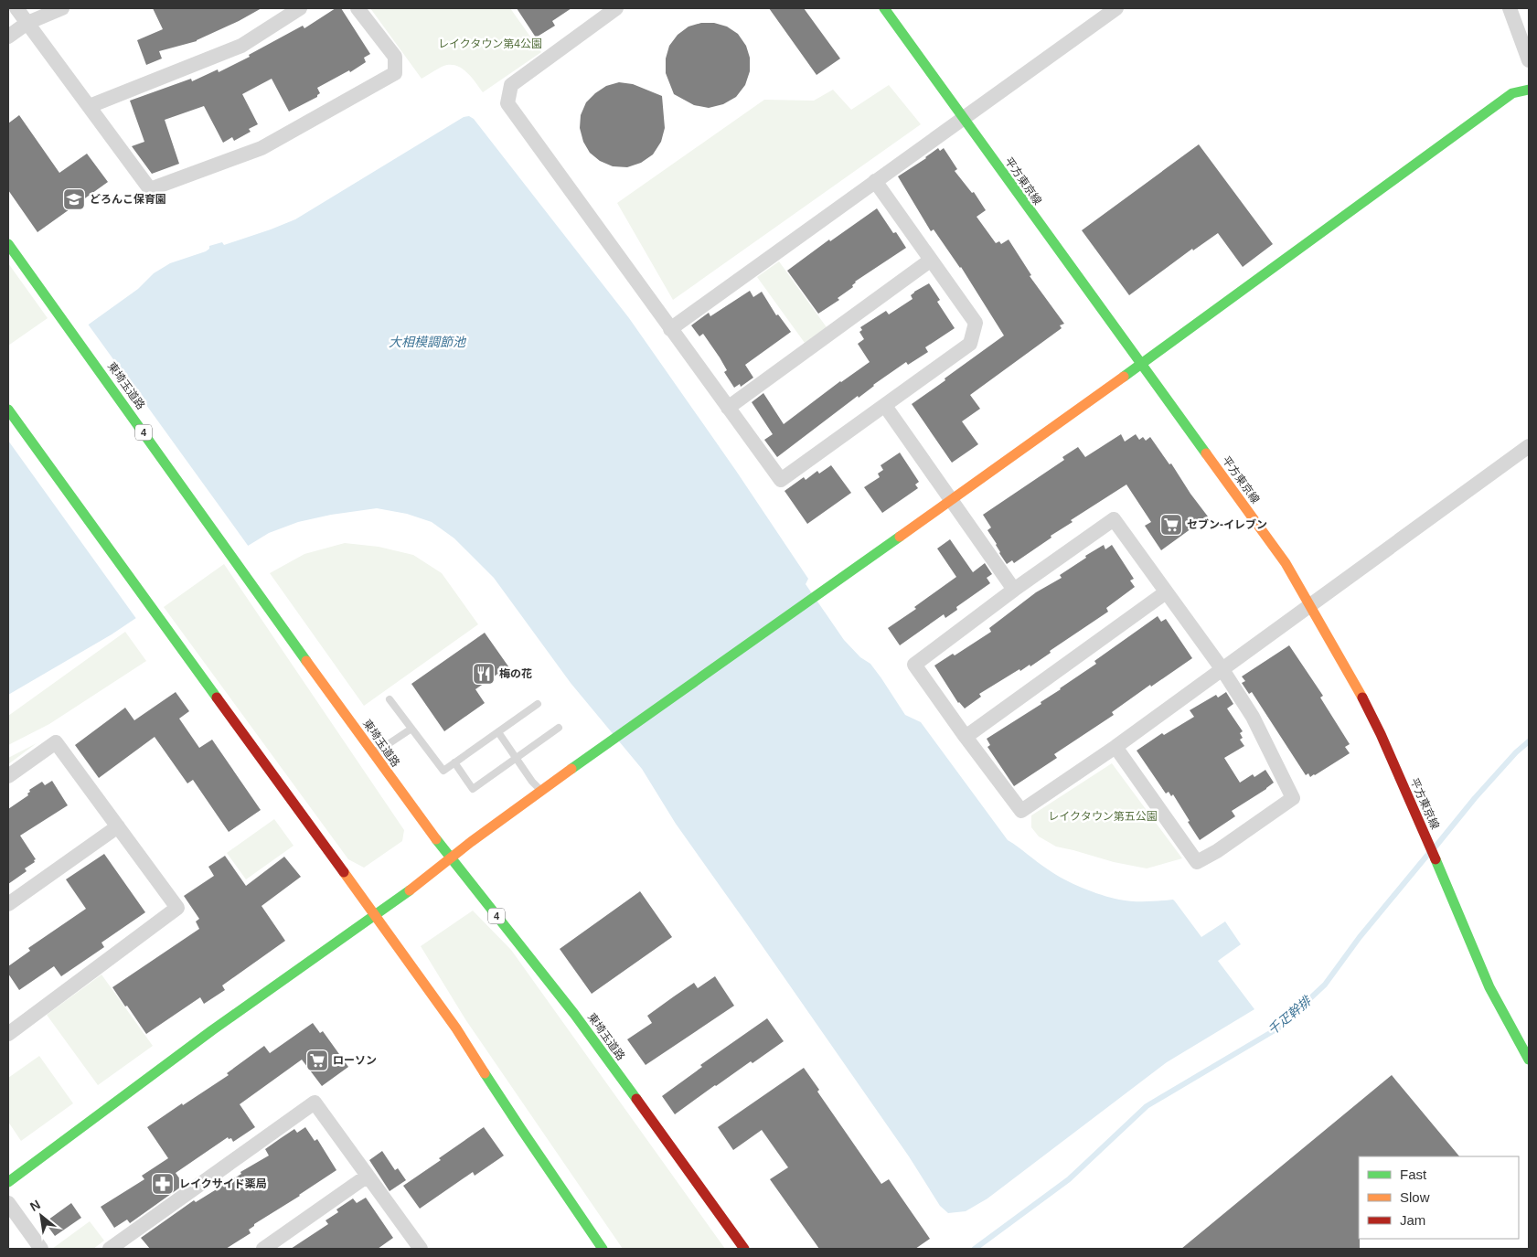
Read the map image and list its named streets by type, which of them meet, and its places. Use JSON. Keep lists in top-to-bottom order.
{
  "streets": {
    "main road": ["平方東京線", "東埼玉道路", "4"]
  },
  "water": ["大相模調節池", "千疋幹排"],
  "parks": ["レイクタウン第4公園", "レイクタウン第五公園"],
  "places": {
    "school or university": ["どろんこ保育園"],
    "supermarket": ["セブン-イレブン", "ローソン"],
    "restaurant": ["梅の花"],
    "pharmacy": ["レイクサイド薬局"]
  },
  "legend": ["Fast", "Slow", "Jam"],
  "north": "top left"
}
